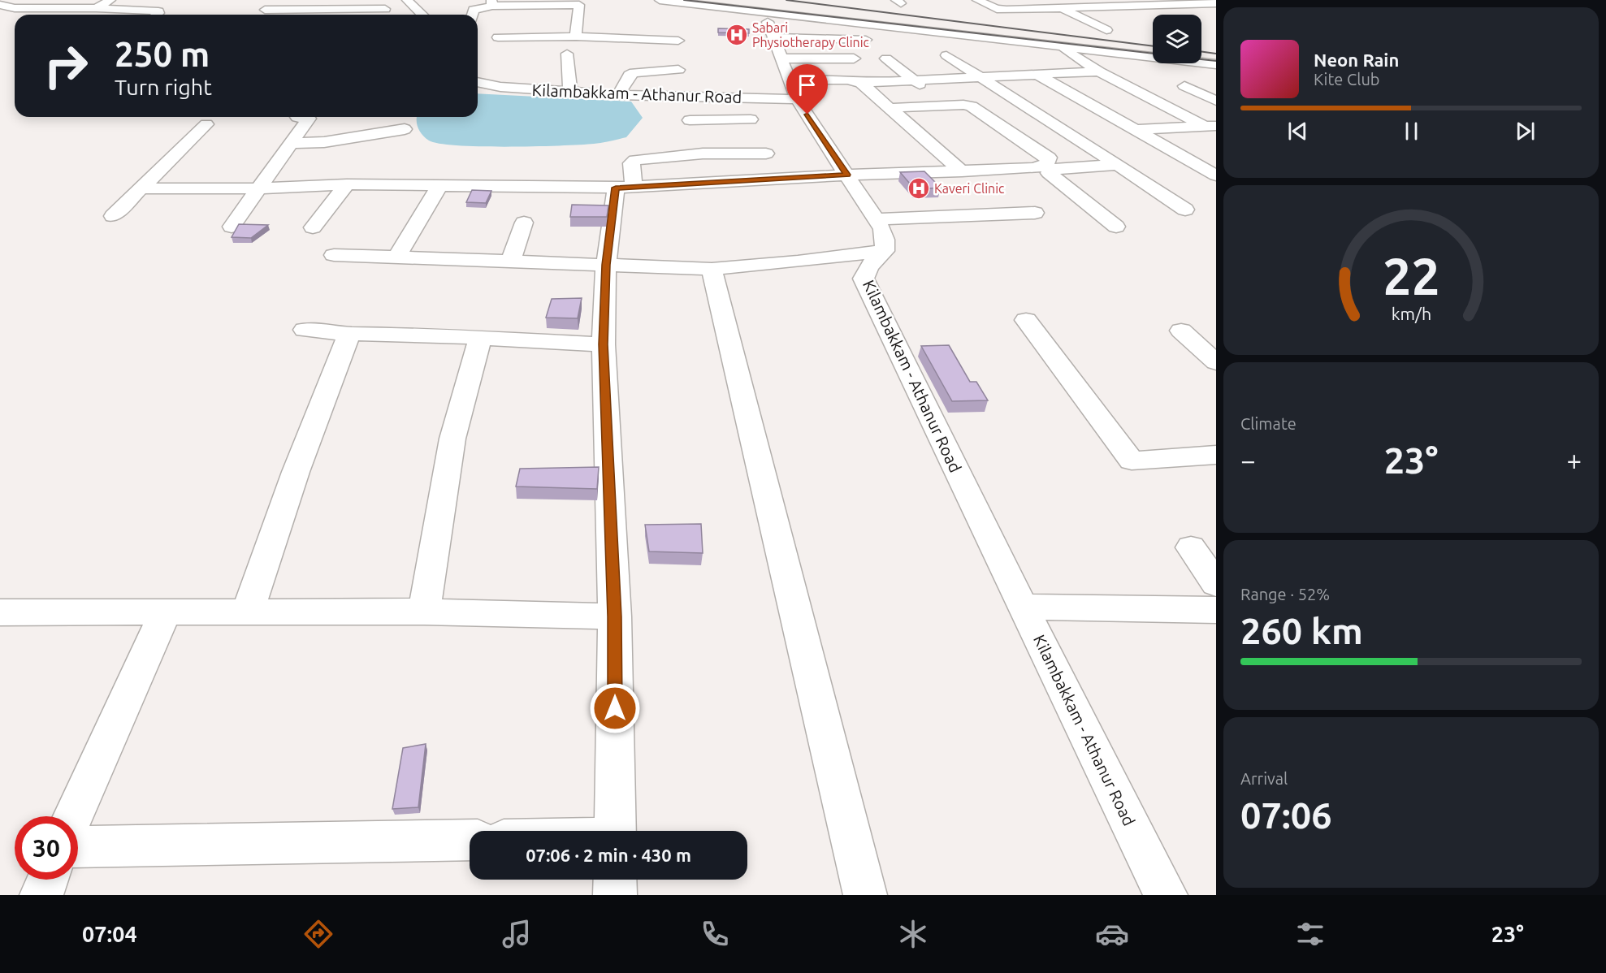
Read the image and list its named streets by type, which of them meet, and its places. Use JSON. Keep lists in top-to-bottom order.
{
  "streets": {
    "street": ["Kilambakkam - Athanur Road"]
  },
  "places": {
    "hospital": ["Sabari Physiotherapy Clinic", "Kaveri Clinic"]
  },
  "page": {
    "turn": ["250 m", "Turn right"],
    "song": ["Neon Rain", "Kite Club"],
    "tile": [
      "Climate",
      ["Range · 52%", "260 km"],
      ["Arrival", "07:06"]
    ],
    "heat": ["−", "23°", "+"],
    "limit": "30",
    "trip": "07:06 · 2 min · 430 m",
    "tabs": ["07:04", "23°"],
    "gauge": ["22", "km/h"]
  }
}
